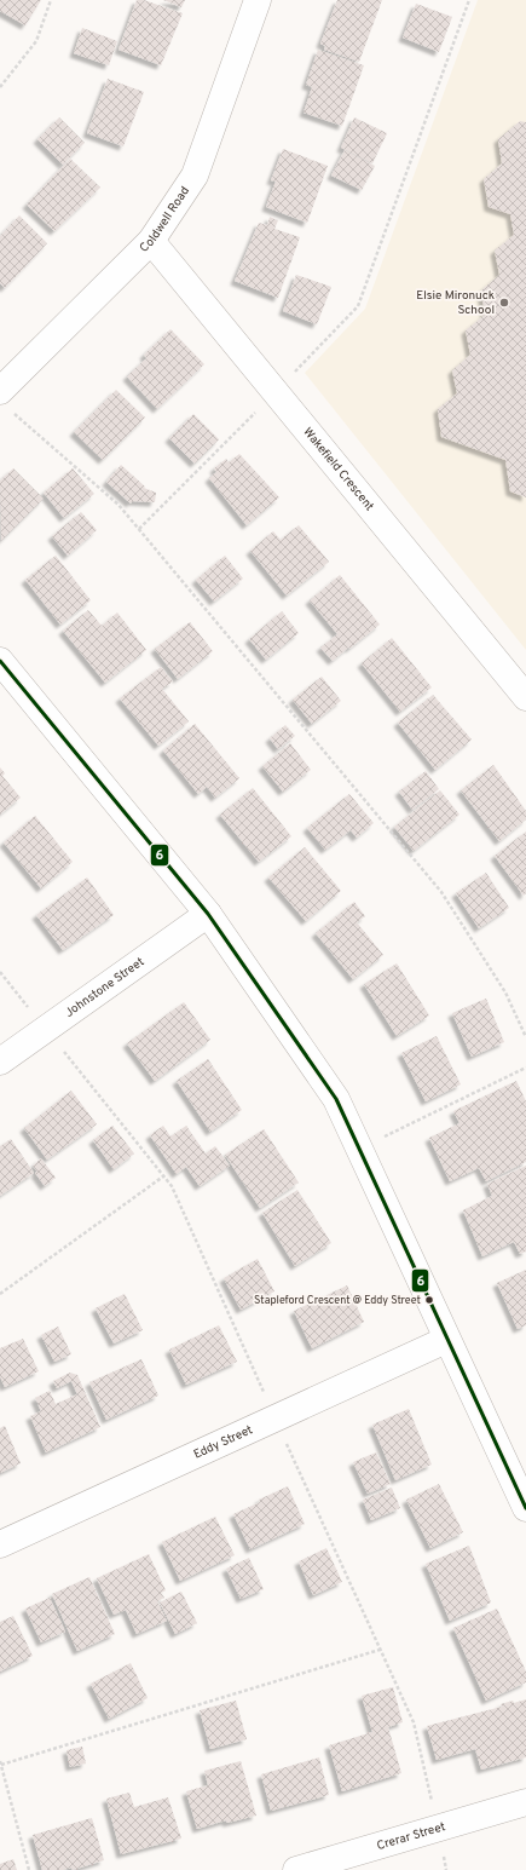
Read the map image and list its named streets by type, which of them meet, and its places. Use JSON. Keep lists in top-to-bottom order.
{
  "streets": {
    "street": [
      "Coldwell Road",
      "Wakefield Crescent",
      "Johnstone Street",
      "Eddy Street",
      "Crerar Street"
    ]
  },
  "crossings": [
    ["Coldwell Road", "Wakefield Crescent"]
  ],
  "places": ["Elsie Mironuck School", "Stapleford Crescent @ Eddy Street"],
  "lines": ["transit line 6"]
}
